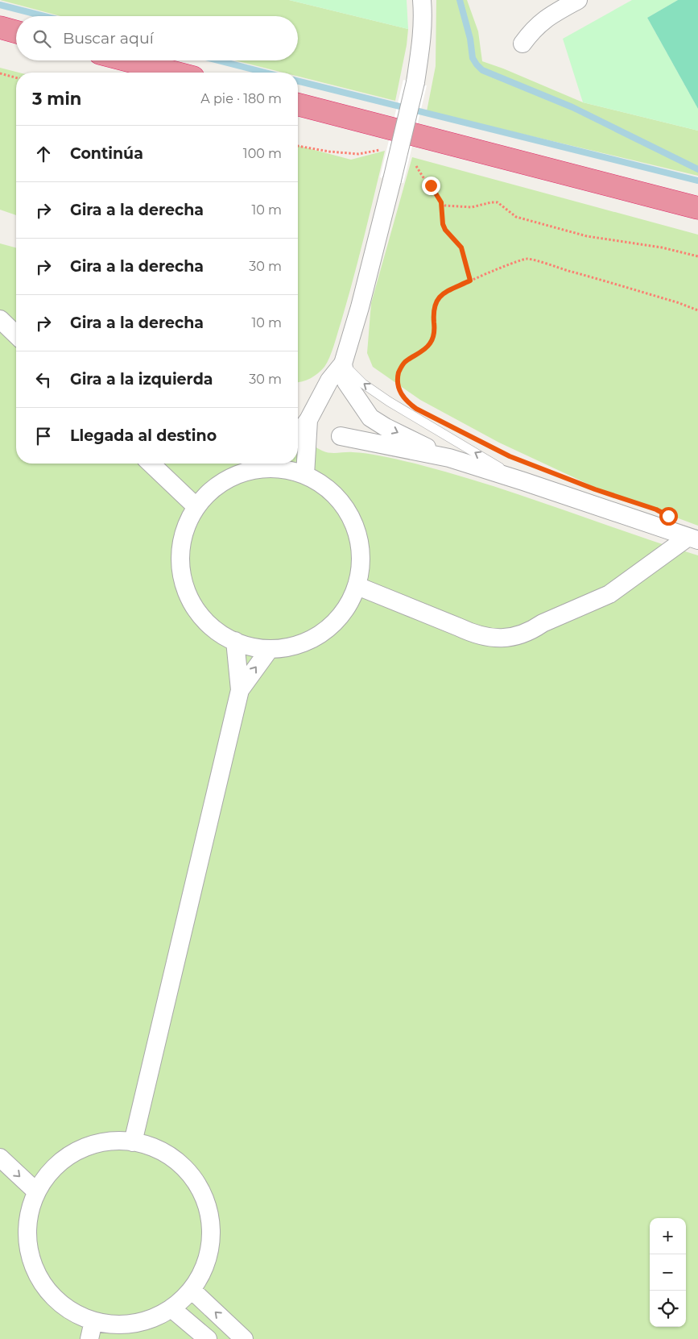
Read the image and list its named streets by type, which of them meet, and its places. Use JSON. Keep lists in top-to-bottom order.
{
  "page": {
    "search": "Buscar aquí",
    "heading": ["3 min", "A pie · 180 m"],
    "list": [
      ["Continúa", "100 m"],
      ["Gira a la derecha", "10 m"],
      ["Gira a la derecha", "30 m"],
      ["Gira a la derecha", "10 m"],
      ["Gira a la izquierda", "30 m"],
      "Llegada al destino"
    ],
    "map_buttons": ["+", "−"]
  }
}
